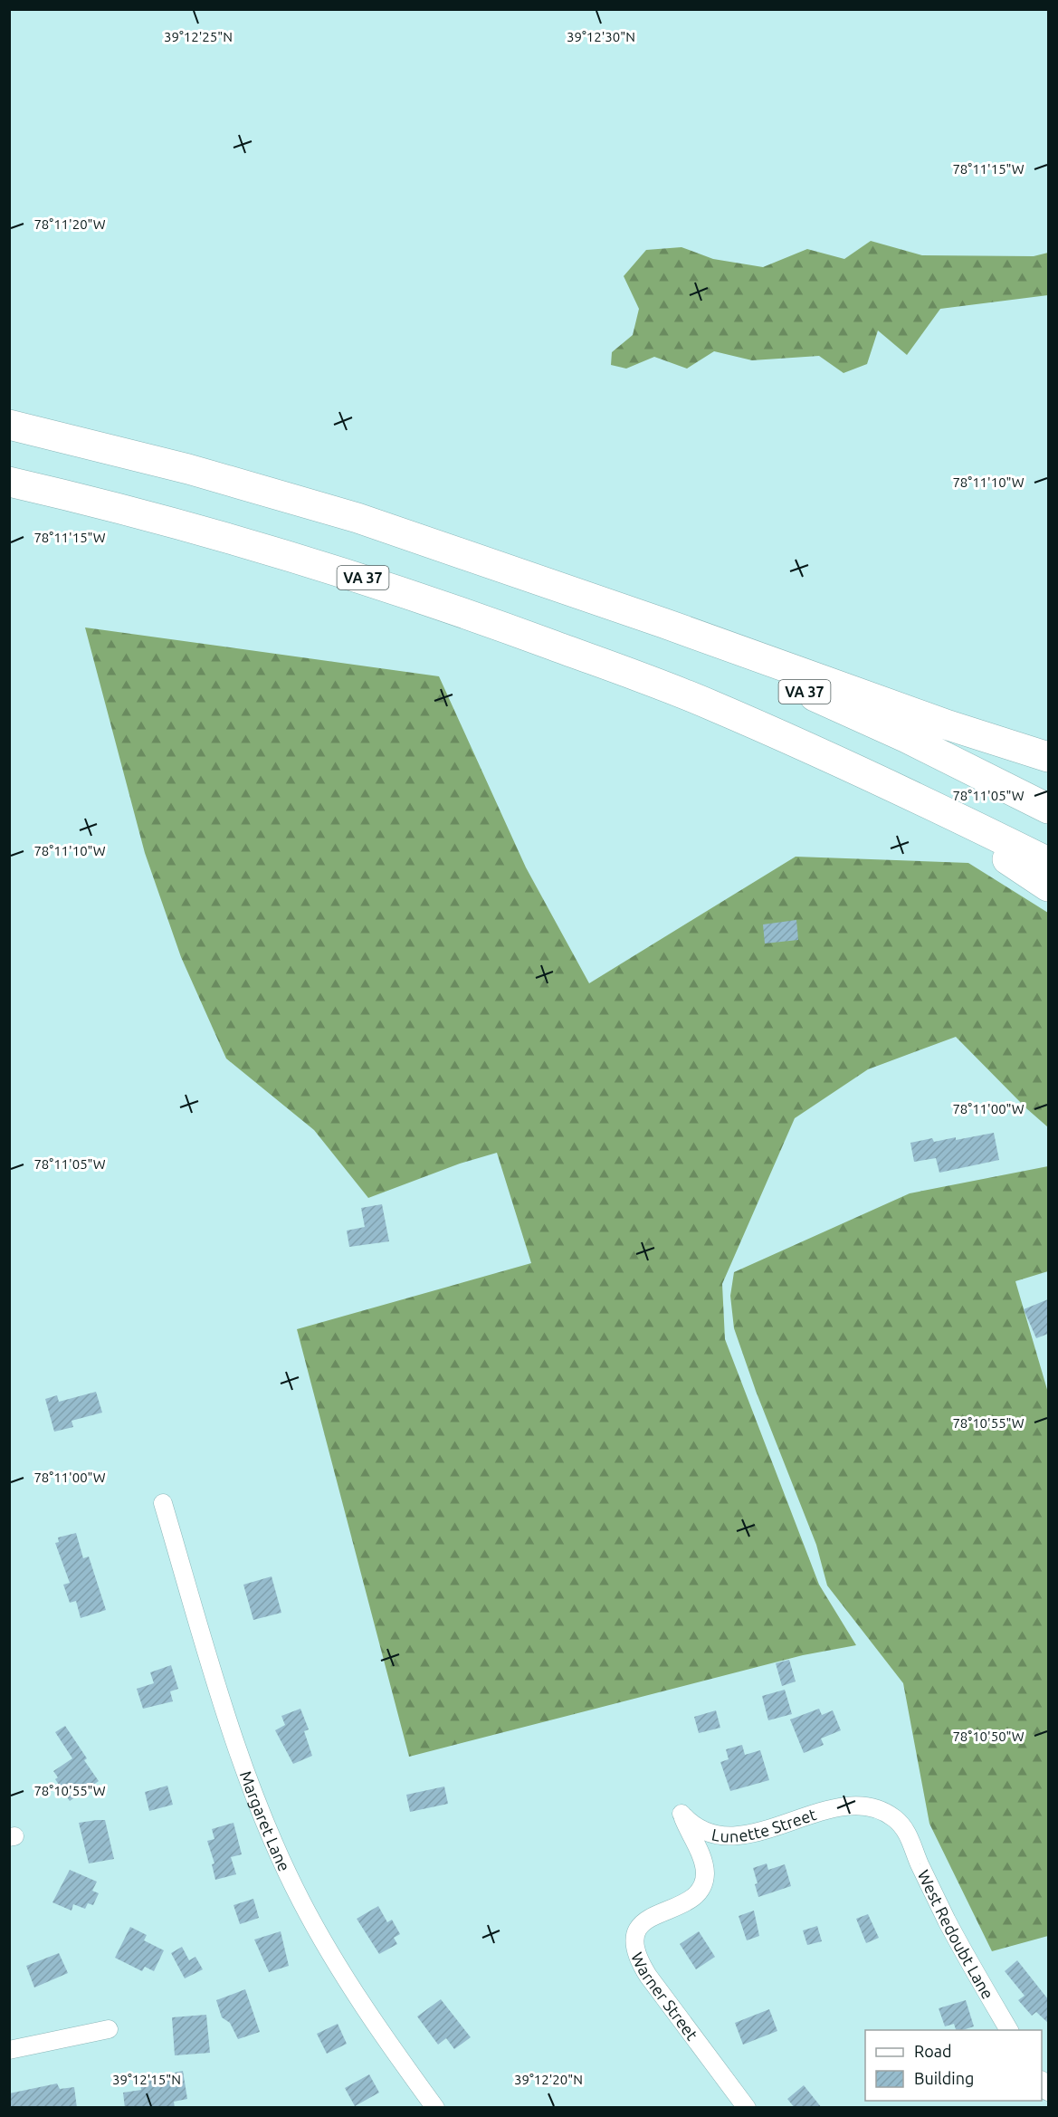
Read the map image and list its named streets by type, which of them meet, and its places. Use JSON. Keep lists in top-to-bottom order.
{
  "streets": {
    "highway": ["VA 37"],
    "street": [
      "Margaret Lane",
      "Lunette Street",
      "West Redoubt Lane",
      "Warner Street"
    ]
  },
  "crossings": [
    ["Lunette Street", "West Redoubt Lane"],
    ["Lunette Street", "Warner Street"]
  ],
  "legend": ["Road", "Building"],
  "coordinates": [
    "39°12'25\"N",
    "39°12'30\"N",
    "78°11'15\"W",
    "78°11'20\"W",
    "78°11'10\"W",
    "78°11'05\"W",
    "78°11'00\"W",
    "78°10'55\"W",
    "78°10'50\"W",
    "39°12'15\"N",
    "39°12'20\"N"
  ]
}
